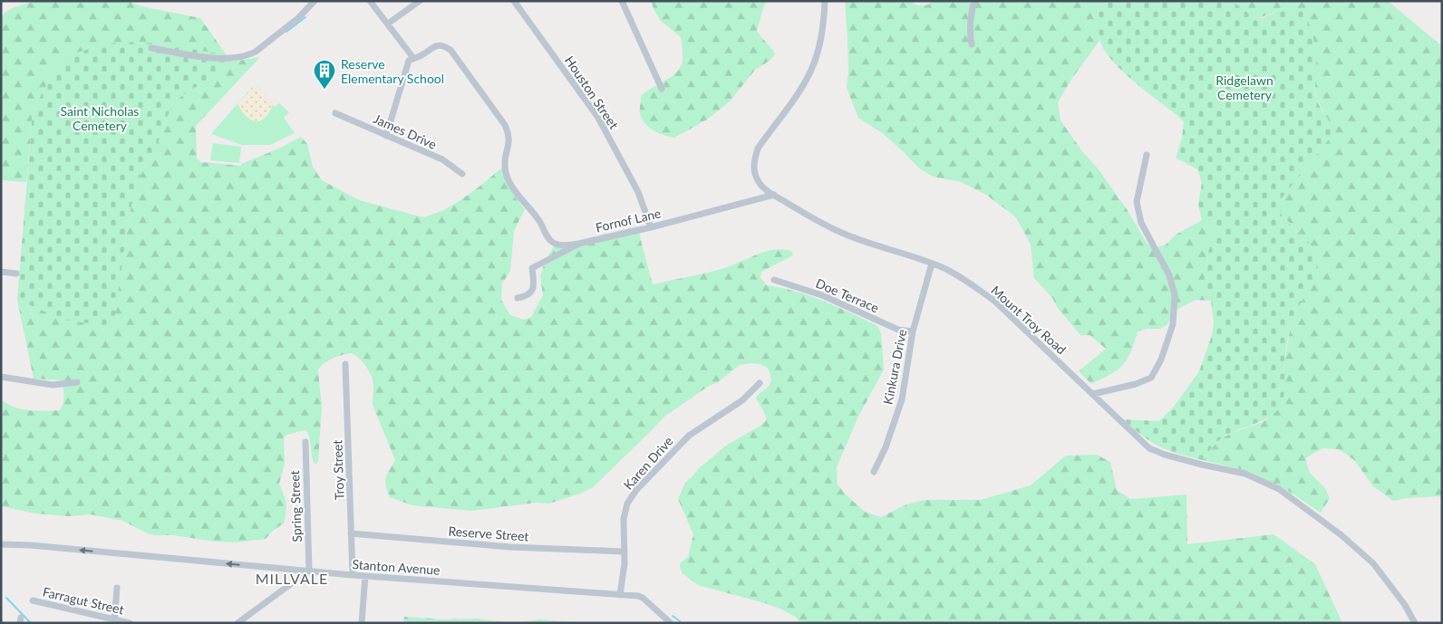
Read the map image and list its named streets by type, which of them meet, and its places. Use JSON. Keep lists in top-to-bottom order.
{
  "streets": {
    "street": [
      "Houston Street",
      "James Drive",
      "Fornof Lane",
      "Doe Terrace",
      "Mount Troy Road",
      "Kinkura Drive",
      "Karen Drive",
      "Troy Street",
      "Spring Street",
      "Reserve Street",
      "Stanton Avenue",
      "Farragut Street"
    ]
  },
  "crossings": [
    ["Houston Street", "Fornof Lane"],
    ["Fornof Lane", "Mount Troy Road"],
    ["Doe Terrace", "Kinkura Drive"],
    ["Mount Troy Road", "Kinkura Drive"],
    ["Karen Drive", "Reserve Street"],
    ["Karen Drive", "Stanton Avenue"],
    ["Troy Street", "Reserve Street"],
    ["Troy Street", "Stanton Avenue"],
    ["Spring Street", "Stanton Avenue"]
  ],
  "one_way": ["Stanton Avenue"],
  "districts": ["MILLVALE"],
  "parks": ["Ridgelawn Cemetery", "Saint Nicholas Cemetery"],
  "places": {
    "building": ["Reserve Elementary School"]
  }
}
